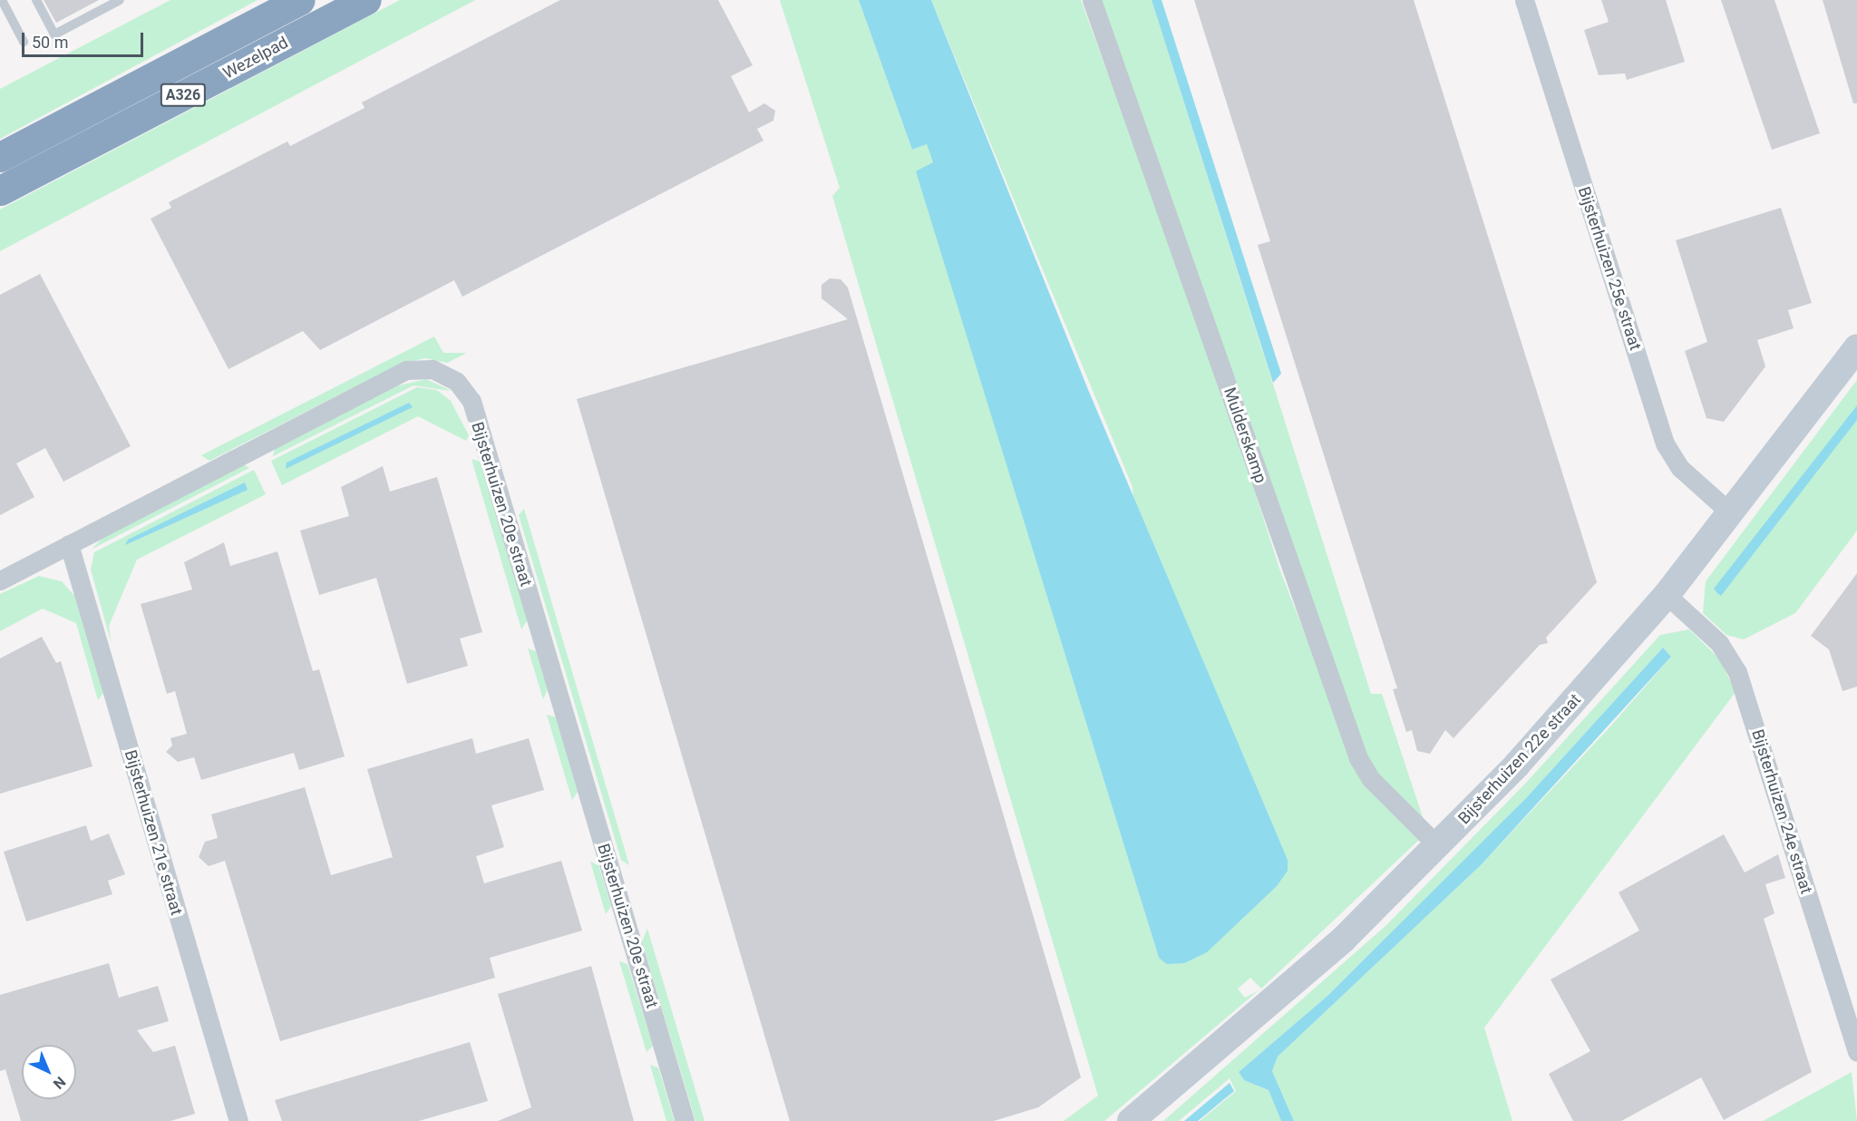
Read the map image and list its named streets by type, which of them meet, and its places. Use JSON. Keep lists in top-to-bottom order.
{
  "streets": {
    "highway": ["Wezelpad", "A326"],
    "main road": ["Bijsterhuizen 22e straat"],
    "street": [
      "Bijsterhuizen 25e straat",
      "Mulderskamp",
      "Bijsterhuizen 20e straat",
      "Bijsterhuizen 24e straat",
      "Bijsterhuizen 21e straat"
    ]
  },
  "crossings": [
    ["Bijsterhuizen 25e straat", "Bijsterhuizen 22e straat"],
    ["Mulderskamp", "Bijsterhuizen 22e straat"],
    ["Bijsterhuizen 20e straat", "Bijsterhuizen 21e straat"],
    ["Bijsterhuizen 22e straat", "Bijsterhuizen 24e straat"]
  ],
  "scale_bar": "50 m",
  "north": "bottom right"
}
